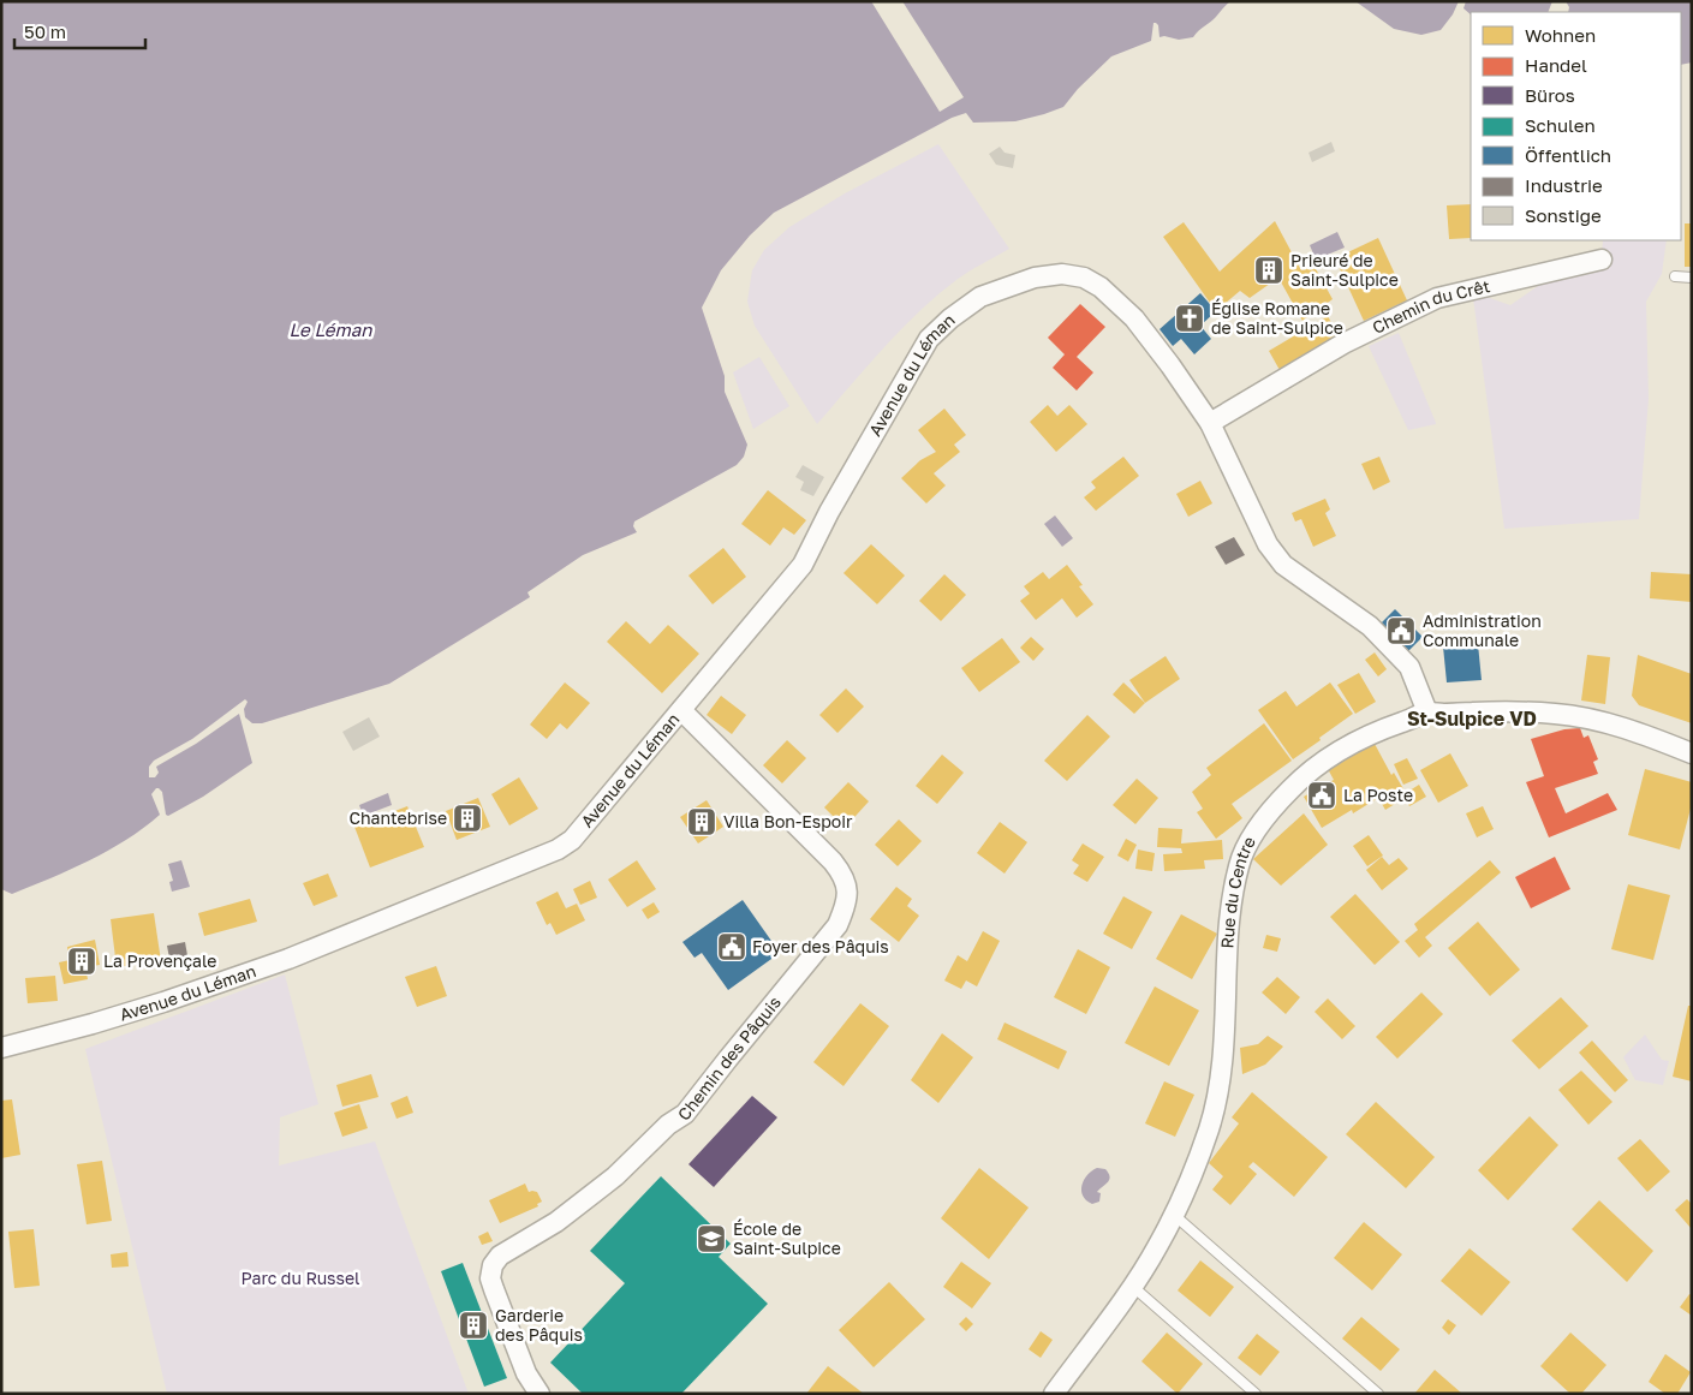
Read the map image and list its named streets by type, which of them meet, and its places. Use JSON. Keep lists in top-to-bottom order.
{
  "streets": {
    "street": [
      "Chemin du Crêt",
      "Avenue du Léman",
      "Rue du Centre",
      "Chemin des Pâquis"
    ]
  },
  "crossings": [
    ["Chemin du Crêt", "Avenue du Léman"],
    ["Avenue du Léman", "Chemin des Pâquis"]
  ],
  "districts": ["St-Sulpice VD"],
  "water": ["Le Léman"],
  "parks": ["Parc du Russel"],
  "places": {
    "building": [
      "Prieuré de Saint-Sulpice",
      "Chantebrise",
      "Villa Bon-Espoir",
      "La Provençale",
      "Garderie des Pâquis"
    ],
    "church": ["Église Romane de Saint-Sulpice"],
    "public building": ["Administration Communale", "La Poste", "Foyer des Pâquis"],
    "school or university": ["École de Saint-Sulpice"]
  },
  "legend": [
    "Wohnen",
    "Handel",
    "Büros",
    "Schulen",
    "Öffentlich",
    "Industrie",
    "Sonstige"
  ],
  "scale_bar": "50 m"
}
